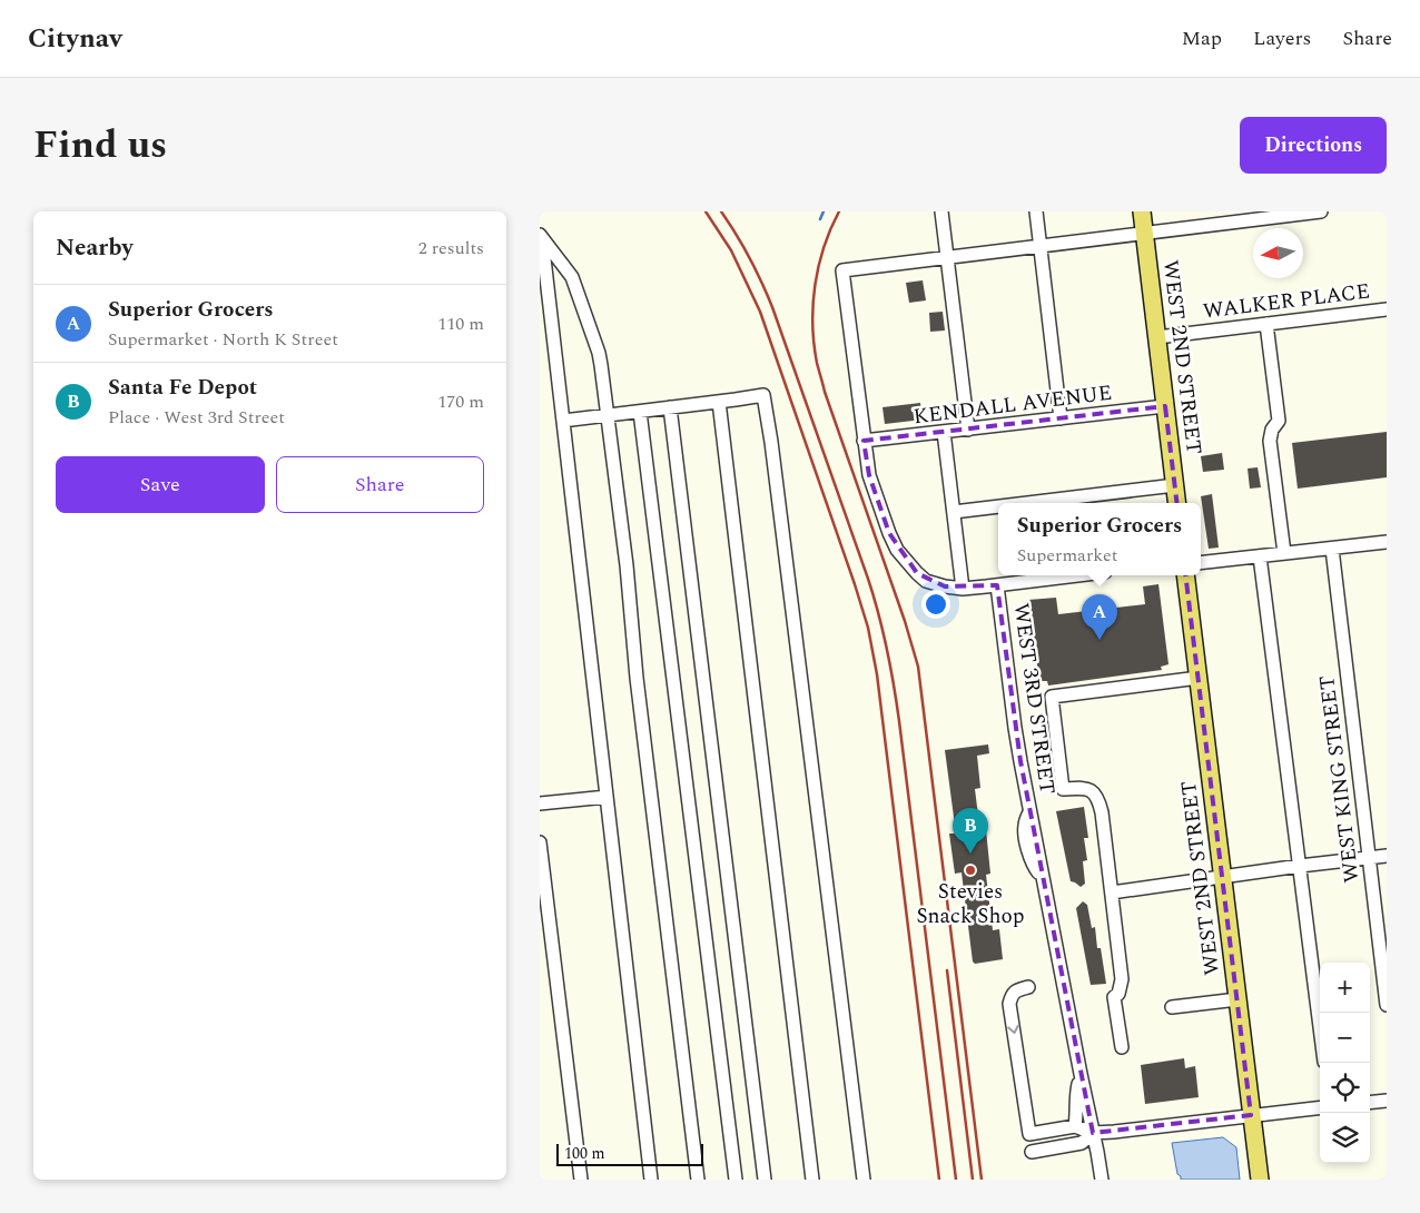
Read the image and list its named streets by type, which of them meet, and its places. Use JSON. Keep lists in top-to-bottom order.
{
  "streets": {
    "main road": ["WEST 2ND STREET"],
    "street": [
      "WALKER PLACE",
      "KENDALL AVENUE",
      "WEST 3RD STREET",
      "WEST KING STREET"
    ]
  },
  "crossings": [
    ["WALKER PLACE", "WEST 2ND STREET"],
    ["WEST 2ND STREET", "KENDALL AVENUE"],
    ["KENDALL AVENUE", "WEST 3RD STREET"]
  ],
  "places": ["Stevies Snack Shop"],
  "scale_bar": "100 m",
  "north": "left",
  "page": {
    "header": "Citynav",
    "nav": ["Map", "Layers", "Share"],
    "title": "Find us",
    "buttons": [
      "Directions",
      ["Save", "Share"]
    ],
    "heading": ["Nearby", "2 results"],
    "list": [
      {
        "mark": "A",
        "name": "Superior Grocers",
        "note": "Supermarket · North K Street",
        "value": "110 m"
      },
      {
        "mark": "B",
        "name": "Santa Fe Depot",
        "note": "Place · West 3rd Street",
        "value": "170 m"
      }
    ],
    "popup": ["Superior Grocers", "Supermarket"],
    "pins": ["A", "B"],
    "map_buttons": ["+", "−"],
    "scale": "100 m"
  }
}
